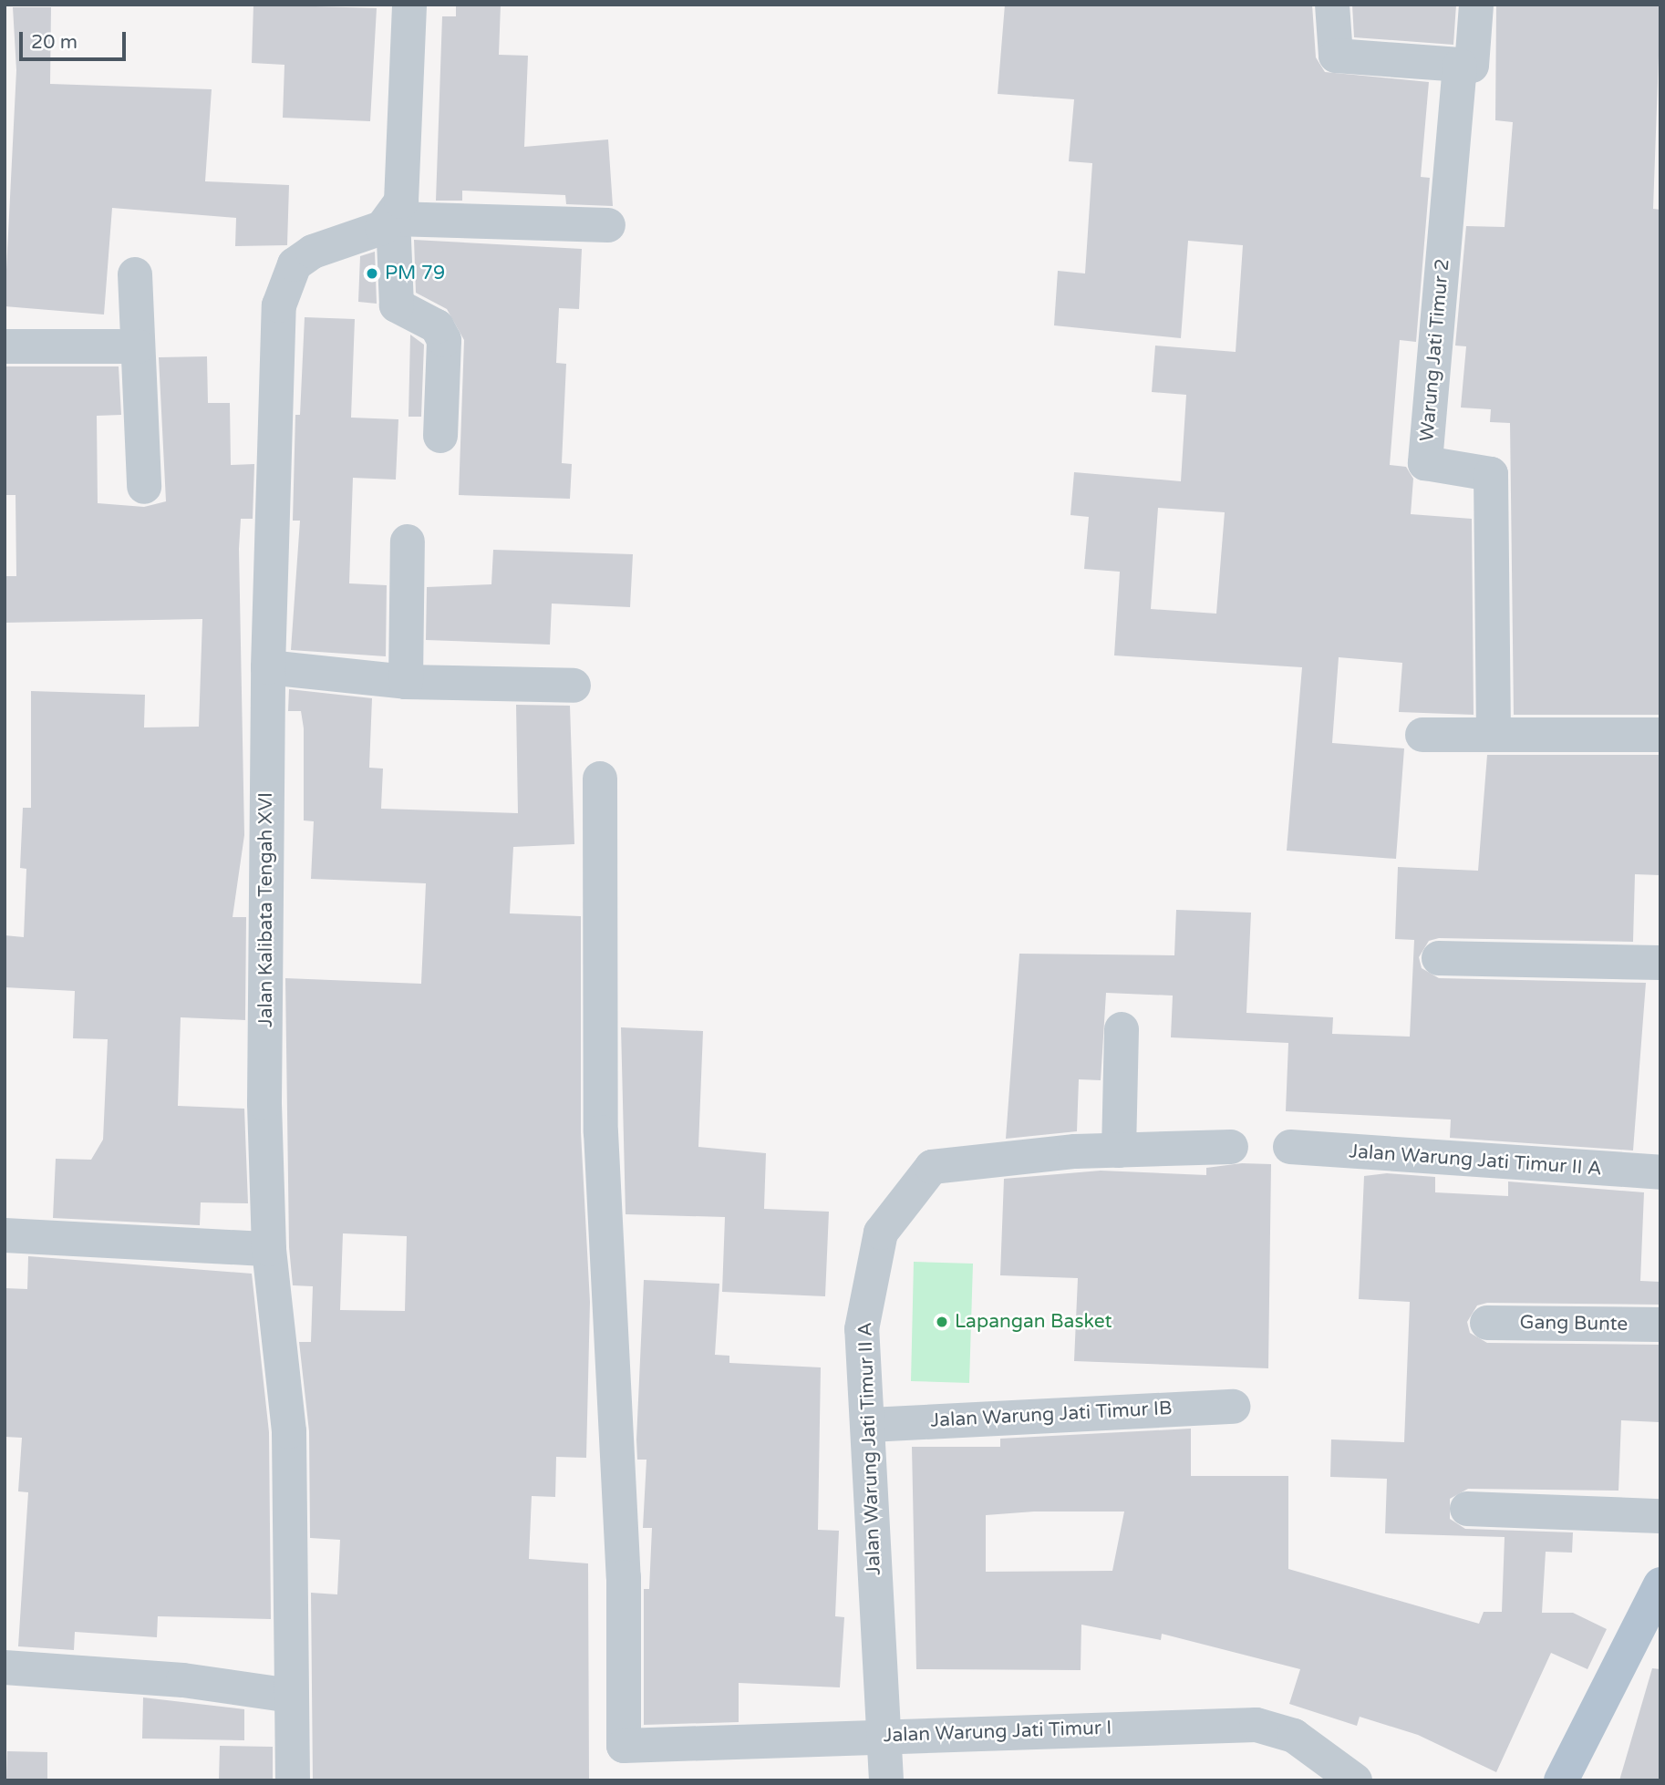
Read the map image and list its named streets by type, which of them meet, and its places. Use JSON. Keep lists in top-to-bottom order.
{
  "streets": {
    "street": [
      "Warung Jati Timur 2",
      "Jalan Kalibata Tengah XVI",
      "Jalan Warung Jati Timur II A",
      "Gang Bunte",
      "Jalan Warung Jati Timur IB",
      "Jalan Warung Jati Timur I"
    ]
  },
  "crossings": [
    ["Jalan Warung Jati Timur II A", "Jalan Warung Jati Timur IB"],
    ["Jalan Warung Jati Timur II A", "Jalan Warung Jati Timur I"]
  ],
  "places": ["PM 79", "Lapangan Basket"],
  "scale_bar": "20 m"
}
